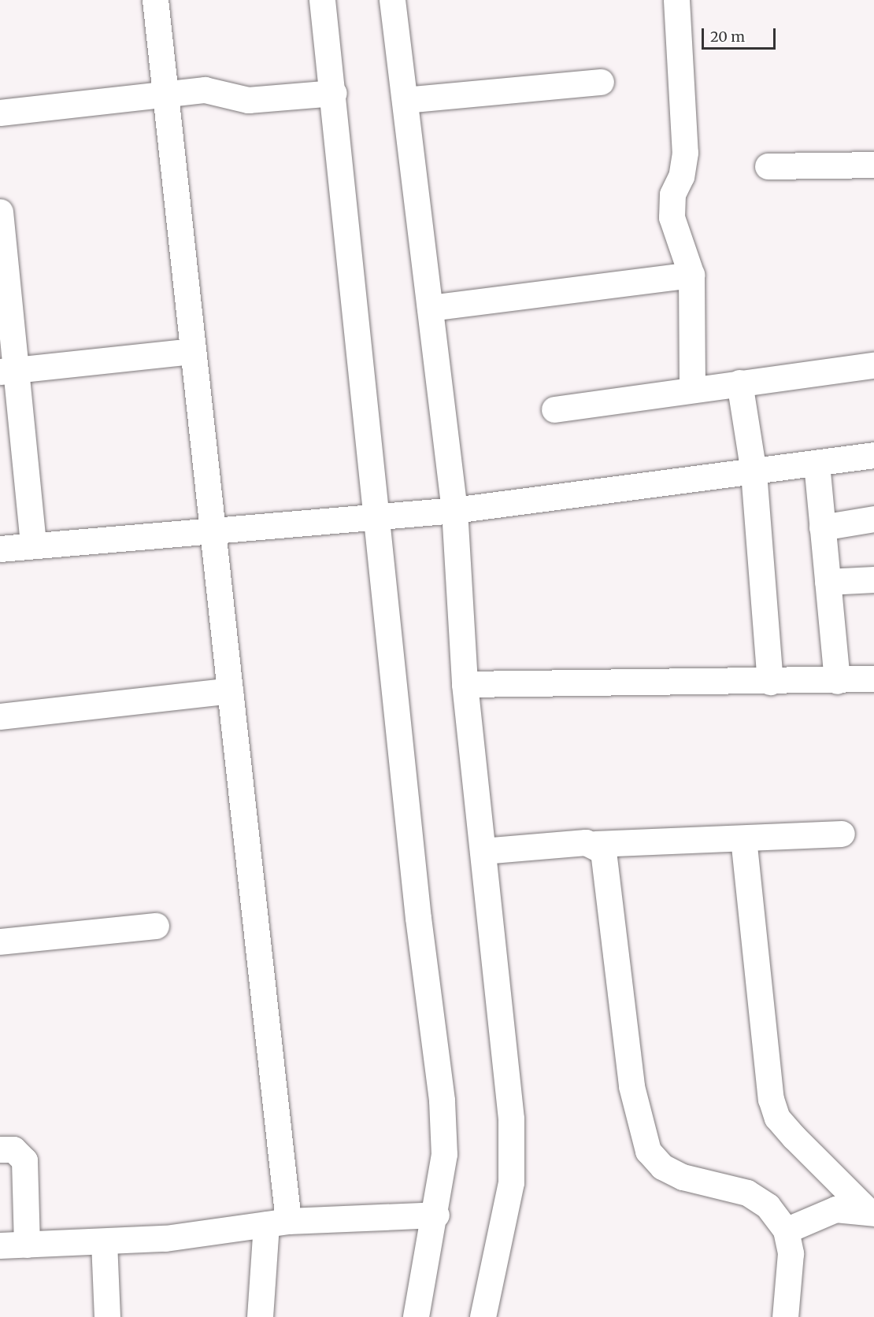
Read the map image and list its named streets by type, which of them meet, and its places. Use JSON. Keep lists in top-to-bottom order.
{
  "scale_bar": "20 m"
}
